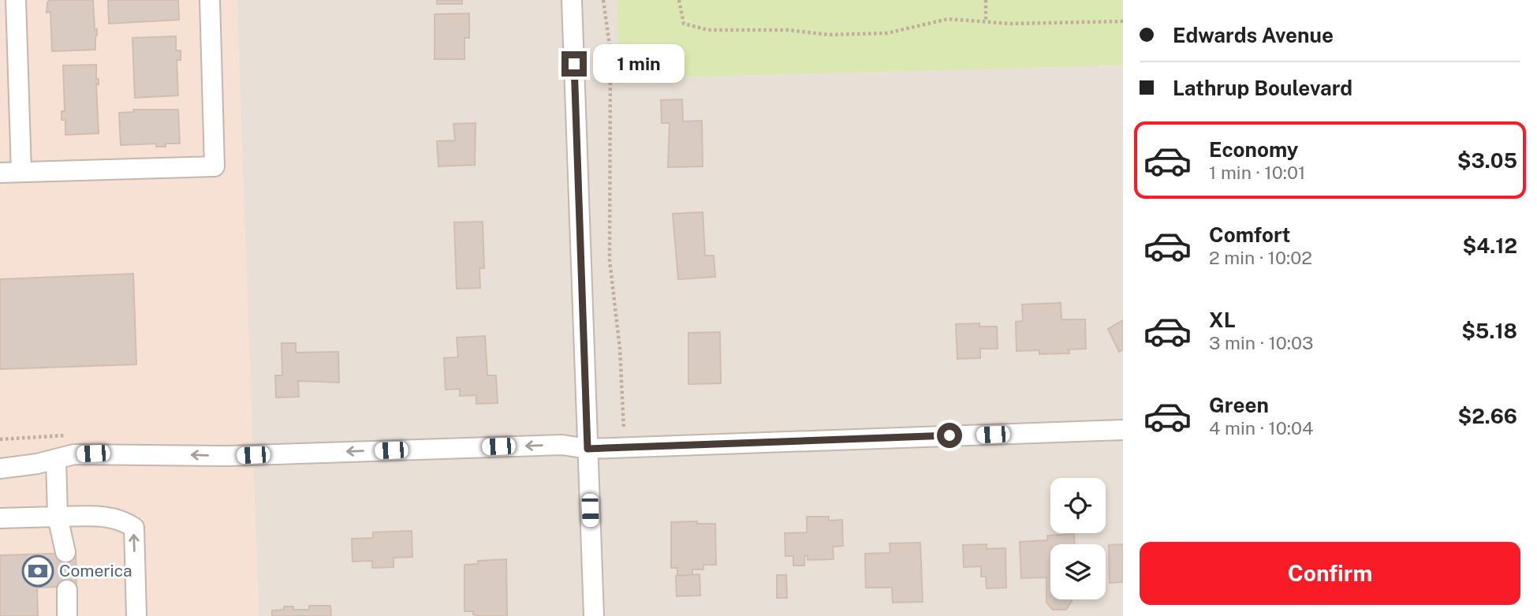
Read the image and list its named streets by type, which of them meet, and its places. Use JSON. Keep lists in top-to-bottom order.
{
  "places": {
    "bank": ["Comerica"]
  },
  "page": {
    "banner": ["Edwards Avenue", "Lathrup Boulevard"],
    "bubble": "1 min",
    "list": [
      {
        "name": "Economy",
        "note": "1 min · 10:01",
        "value": "$3.05"
      },
      {
        "name": "Comfort",
        "note": "2 min · 10:02",
        "value": "$4.12"
      },
      {
        "name": "XL",
        "note": "3 min · 10:03",
        "value": "$5.18"
      },
      {
        "name": "Green",
        "note": "4 min · 10:04",
        "value": "$2.66"
      }
    ],
    "buttons": "Confirm"
  }
}
